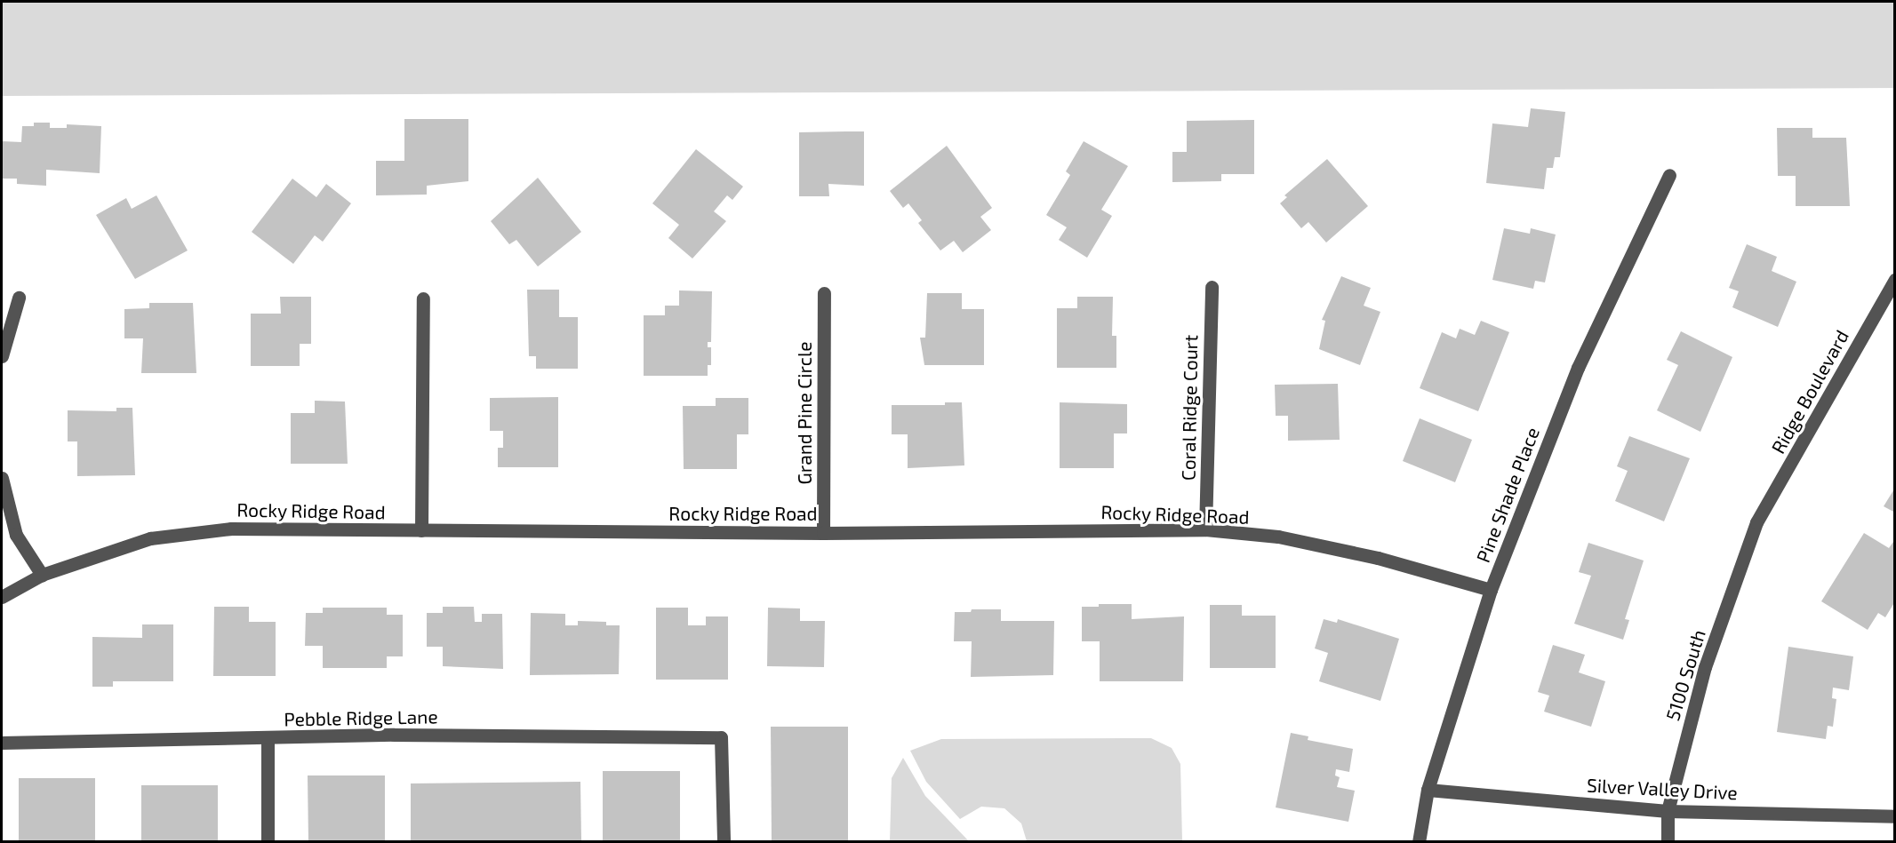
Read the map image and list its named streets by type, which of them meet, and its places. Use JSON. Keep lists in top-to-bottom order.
{
  "streets": {
    "street": [
      "Ridge Boulevard",
      "Coral Ridge Court",
      "Grand Pine Circle",
      "Pine Shade Place",
      "Rocky Ridge Road",
      "5100 South",
      "Pebble Ridge Lane",
      "Silver Valley Drive"
    ]
  },
  "crossings": [
    ["Ridge Boulevard", "5100 South"],
    ["Coral Ridge Court", "Rocky Ridge Road"],
    ["Grand Pine Circle", "Rocky Ridge Road"],
    ["Pine Shade Place", "Rocky Ridge Road"],
    ["Pine Shade Place", "Silver Valley Drive"],
    ["5100 South", "Silver Valley Drive"]
  ]
}
